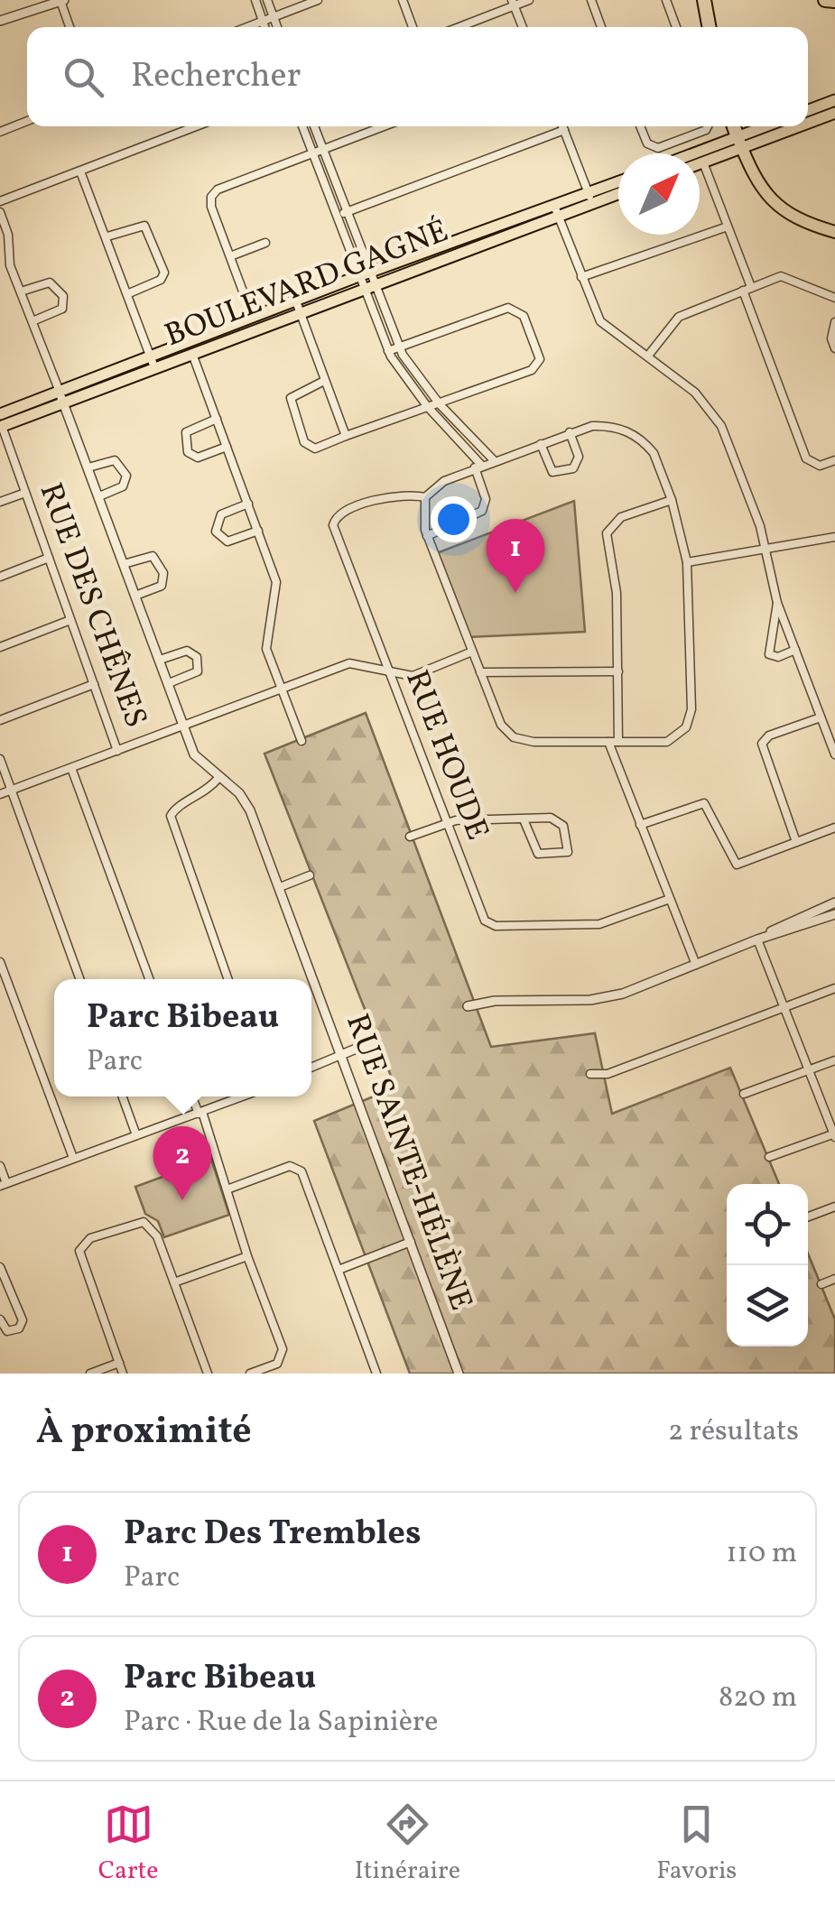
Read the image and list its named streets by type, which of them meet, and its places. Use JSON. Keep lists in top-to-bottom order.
{
  "streets": {
    "main road": ["BOULEVARD GAGNÉ"],
    "street": ["RUE DES CHÊNES", "RUE HOUDE", "RUE SAINTE-HÉLÈNE"]
  },
  "crossings": [
    ["BOULEVARD GAGNÉ", "RUE DES CHÊNES"],
    ["BOULEVARD GAGNÉ", "RUE SAINTE-HÉLÈNE"]
  ],
  "north": "top right",
  "page": {
    "search": "Rechercher",
    "pins": ["1", "2"],
    "popup": ["Parc Bibeau", "Parc"],
    "heading": ["À proximité", "2 résultats"],
    "list": [
      {
        "mark": "1",
        "name": "Parc Des Trembles",
        "note": "Parc",
        "value": "110 m"
      },
      {
        "mark": "2",
        "name": "Parc Bibeau",
        "note": "Parc · Rue de la Sapinière",
        "value": "820 m"
      }
    ],
    "nav": ["Carte", "Itinéraire", "Favoris"]
  }
}
